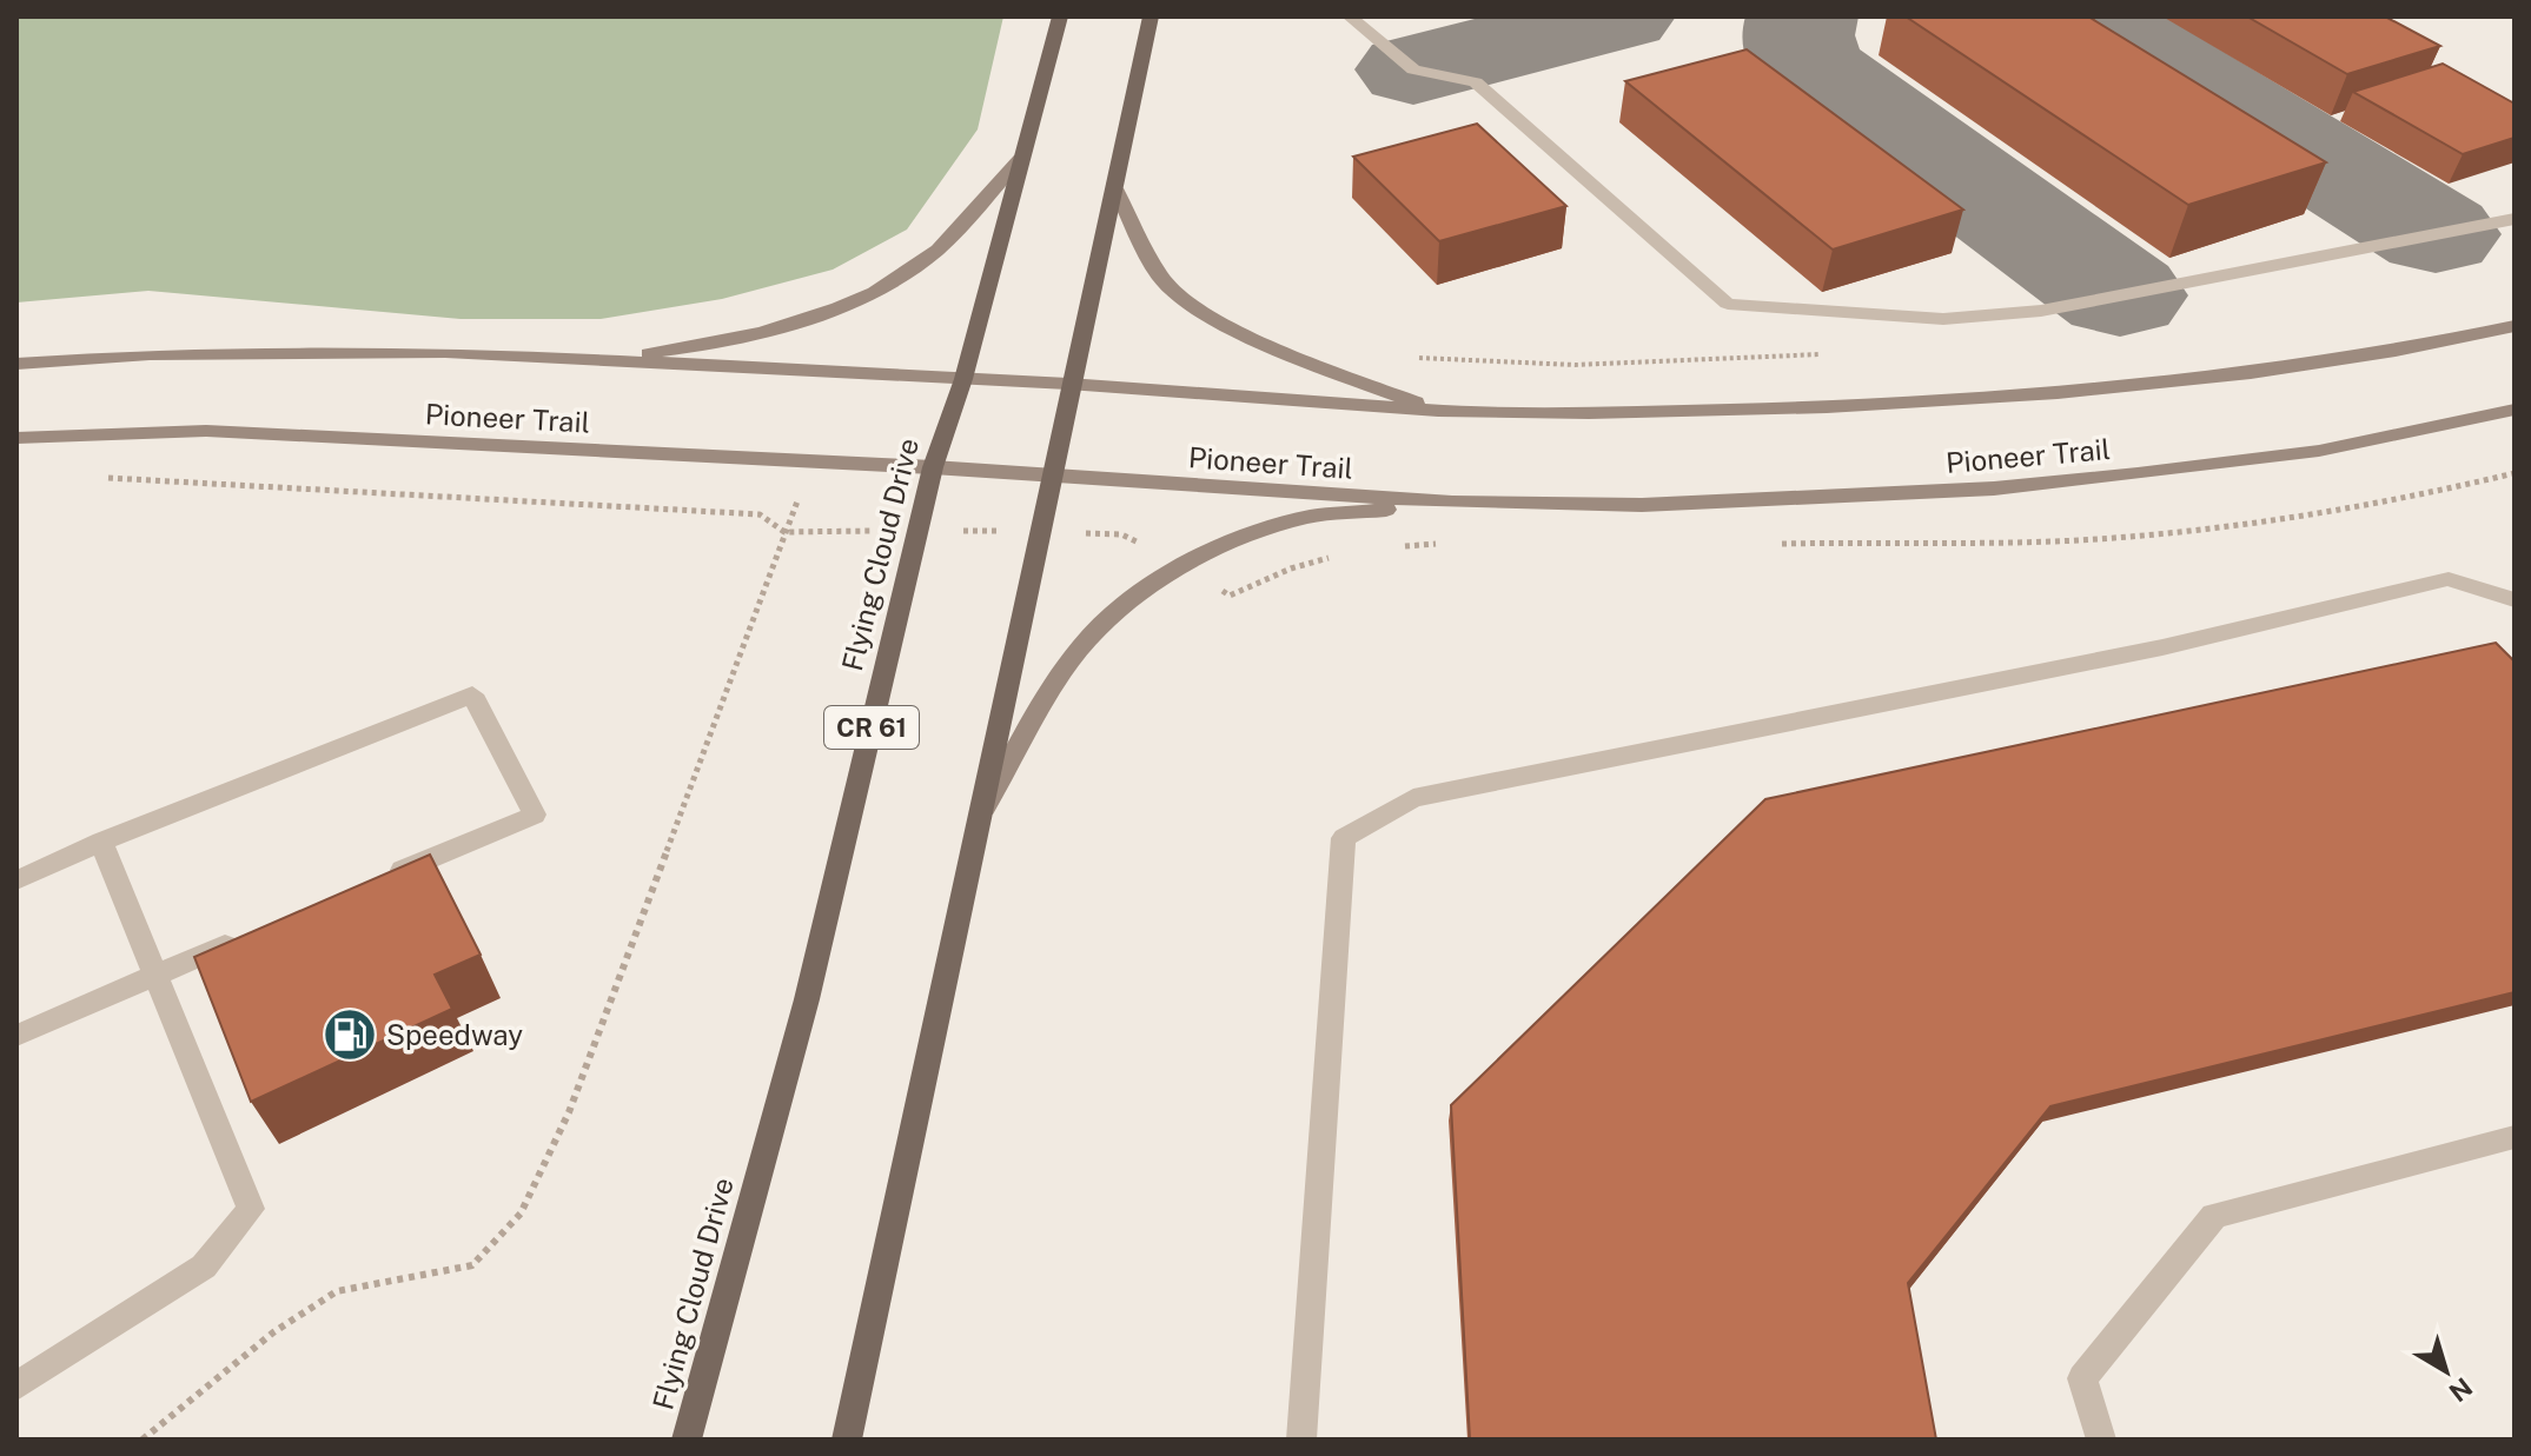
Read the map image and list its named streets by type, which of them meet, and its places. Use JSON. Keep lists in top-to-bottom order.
{
  "streets": {
    "main road": ["Pioneer Trail", "Flying Cloud Drive", "CR 61"]
  },
  "crossings": [
    ["Pioneer Trail", "Flying Cloud Drive"]
  ],
  "places": {
    "fuel station": ["Speedway"]
  },
  "north": "bottom right"
}
